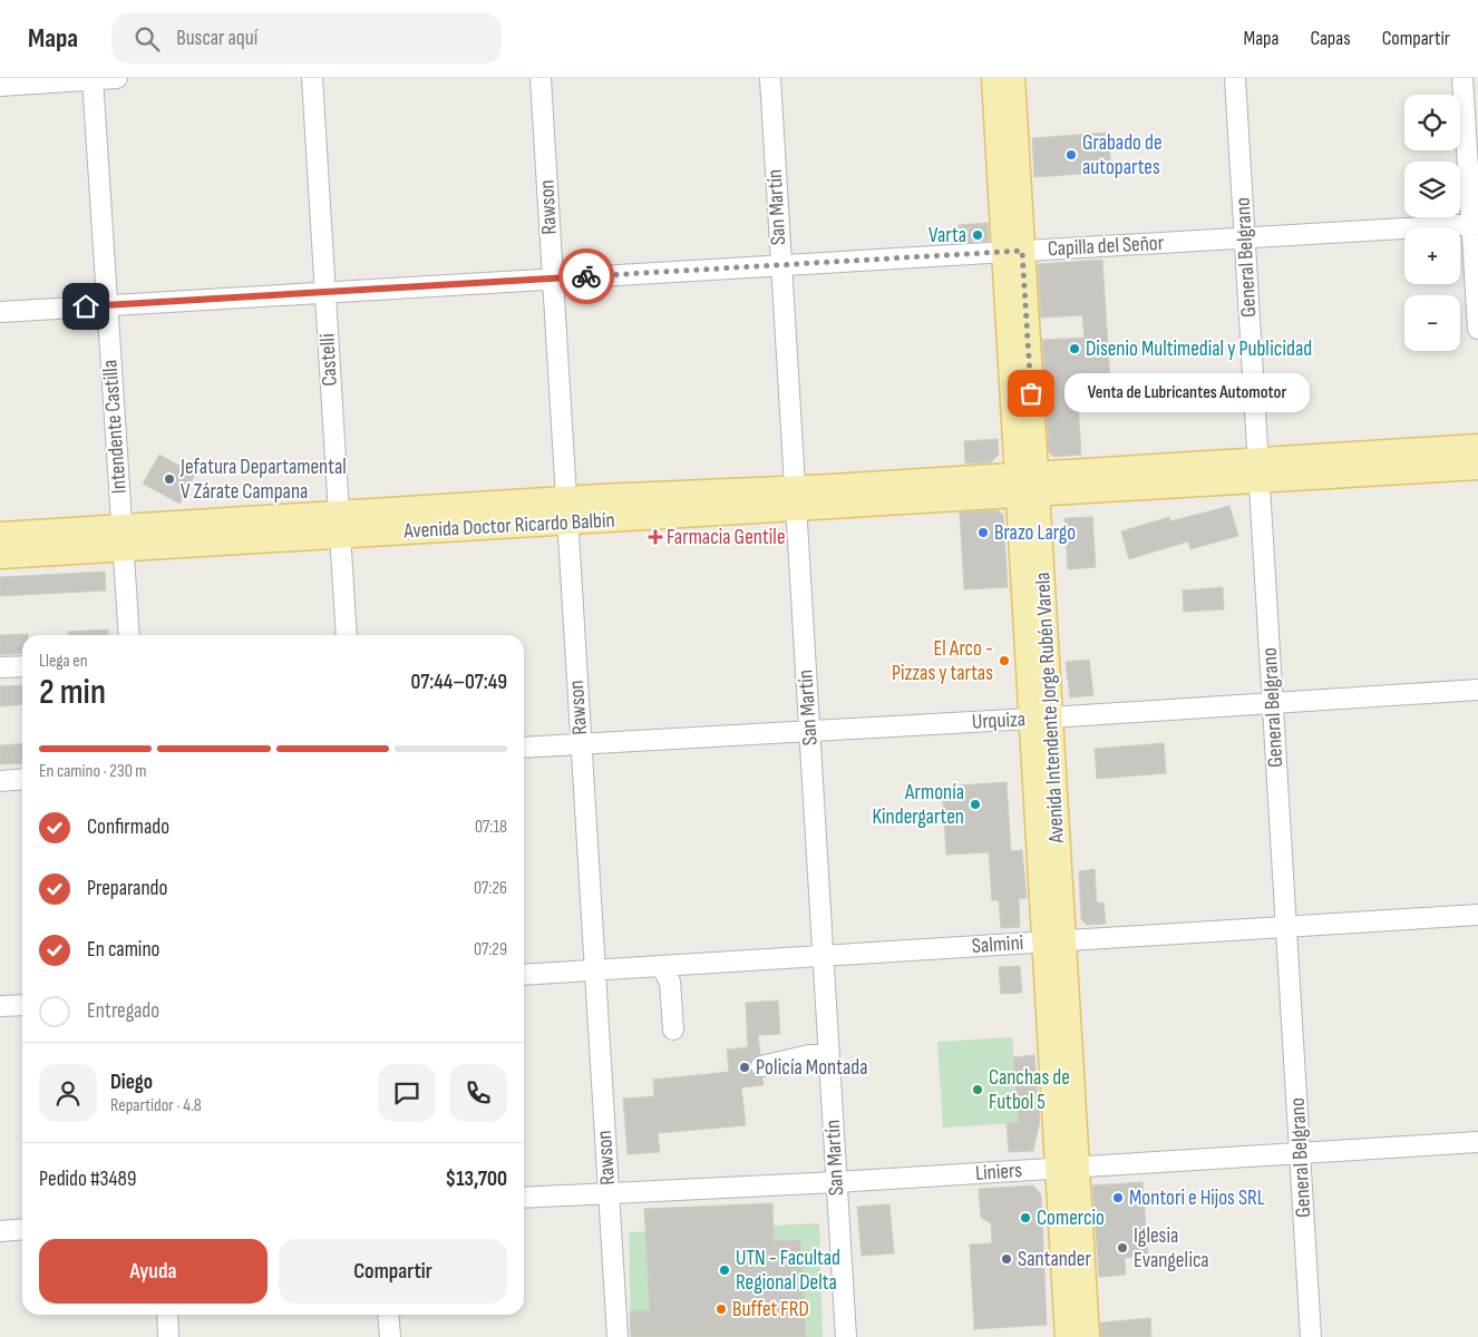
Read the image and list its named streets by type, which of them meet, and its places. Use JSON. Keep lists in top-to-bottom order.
{
  "streets": {
    "main road": ["Avenida Doctor Ricardo Balbín", "Avenida Intendente Jorge Rubén Varela"],
    "street": [
      "Rawson",
      "San Martín",
      "Capilla del Señor",
      "General Belgrano",
      "Castelli",
      "Intendente Castilla",
      "Urquiza",
      "Salmini",
      "Liniers"
    ]
  },
  "crossings": [
    ["Rawson", "Capilla del Señor"],
    ["Rawson", "Avenida Doctor Ricardo Balbín"],
    ["Rawson", "Urquiza"],
    ["Rawson", "Salmini"],
    ["Rawson", "Liniers"],
    ["San Martín", "Capilla del Señor"],
    ["San Martín", "Avenida Doctor Ricardo Balbín"],
    ["San Martín", "Urquiza"],
    ["San Martín", "Salmini"],
    ["San Martín", "Liniers"],
    ["Capilla del Señor", "General Belgrano"],
    ["Capilla del Señor", "Castelli"],
    ["Capilla del Señor", "Intendente Castilla"],
    ["Capilla del Señor", "Avenida Intendente Jorge Rubén Varela"],
    ["General Belgrano", "Avenida Doctor Ricardo Balbín"],
    ["General Belgrano", "Urquiza"],
    ["General Belgrano", "Salmini"],
    ["General Belgrano", "Liniers"],
    ["Castelli", "Avenida Doctor Ricardo Balbín"],
    ["Intendente Castilla", "Avenida Doctor Ricardo Balbín"],
    ["Avenida Doctor Ricardo Balbín", "Avenida Intendente Jorge Rubén Varela"],
    ["Avenida Intendente Jorge Rubén Varela", "Urquiza"],
    ["Avenida Intendente Jorge Rubén Varela", "Salmini"],
    ["Avenida Intendente Jorge Rubén Varela", "Liniers"]
  ],
  "places": {
    "other": [
      "Grabado de autopartes",
      "Varta",
      "Disenio Multimedial y Publicidad",
      "Venta de Lubricantes Automotor",
      "Jefatura Departamental V Zárate Campana",
      "Brazo Largo",
      "El Arco - Pizzas y tartas",
      "Armonía Kindergarten",
      "Policía Montada",
      "Canchas de Futbol 5",
      "Montori e Hijos SRL",
      "Comercio",
      "Iglesia Evangelica",
      "Santander",
      "UTN - Facultad Regional Delta",
      "Buffet FRD"
    ],
    "health": ["Farmacia Gentile"]
  },
  "page": {
    "header": "Mapa",
    "search": "Buscar aquí",
    "nav": ["Mapa", "Capas", "Compartir"],
    "map_buttons": ["+", "−"],
    "bubble": "Venta de Lubricantes Automotor",
    "heading": ["2 min", "Llega en", "07:44–07:49"],
    "panel": [
      "Diego",
      "Repartidor · 4.8",
      "Pedido #3489",
      "$13,700"
    ],
    "bar": "En camino · 230 m",
    "list": [
      ["Confirmado", "07:18"],
      ["Preparando", "07:26"],
      ["En camino", "07:29"],
      "Entregado"
    ],
    "buttons": ["Ayuda", "Compartir"]
  }
}
